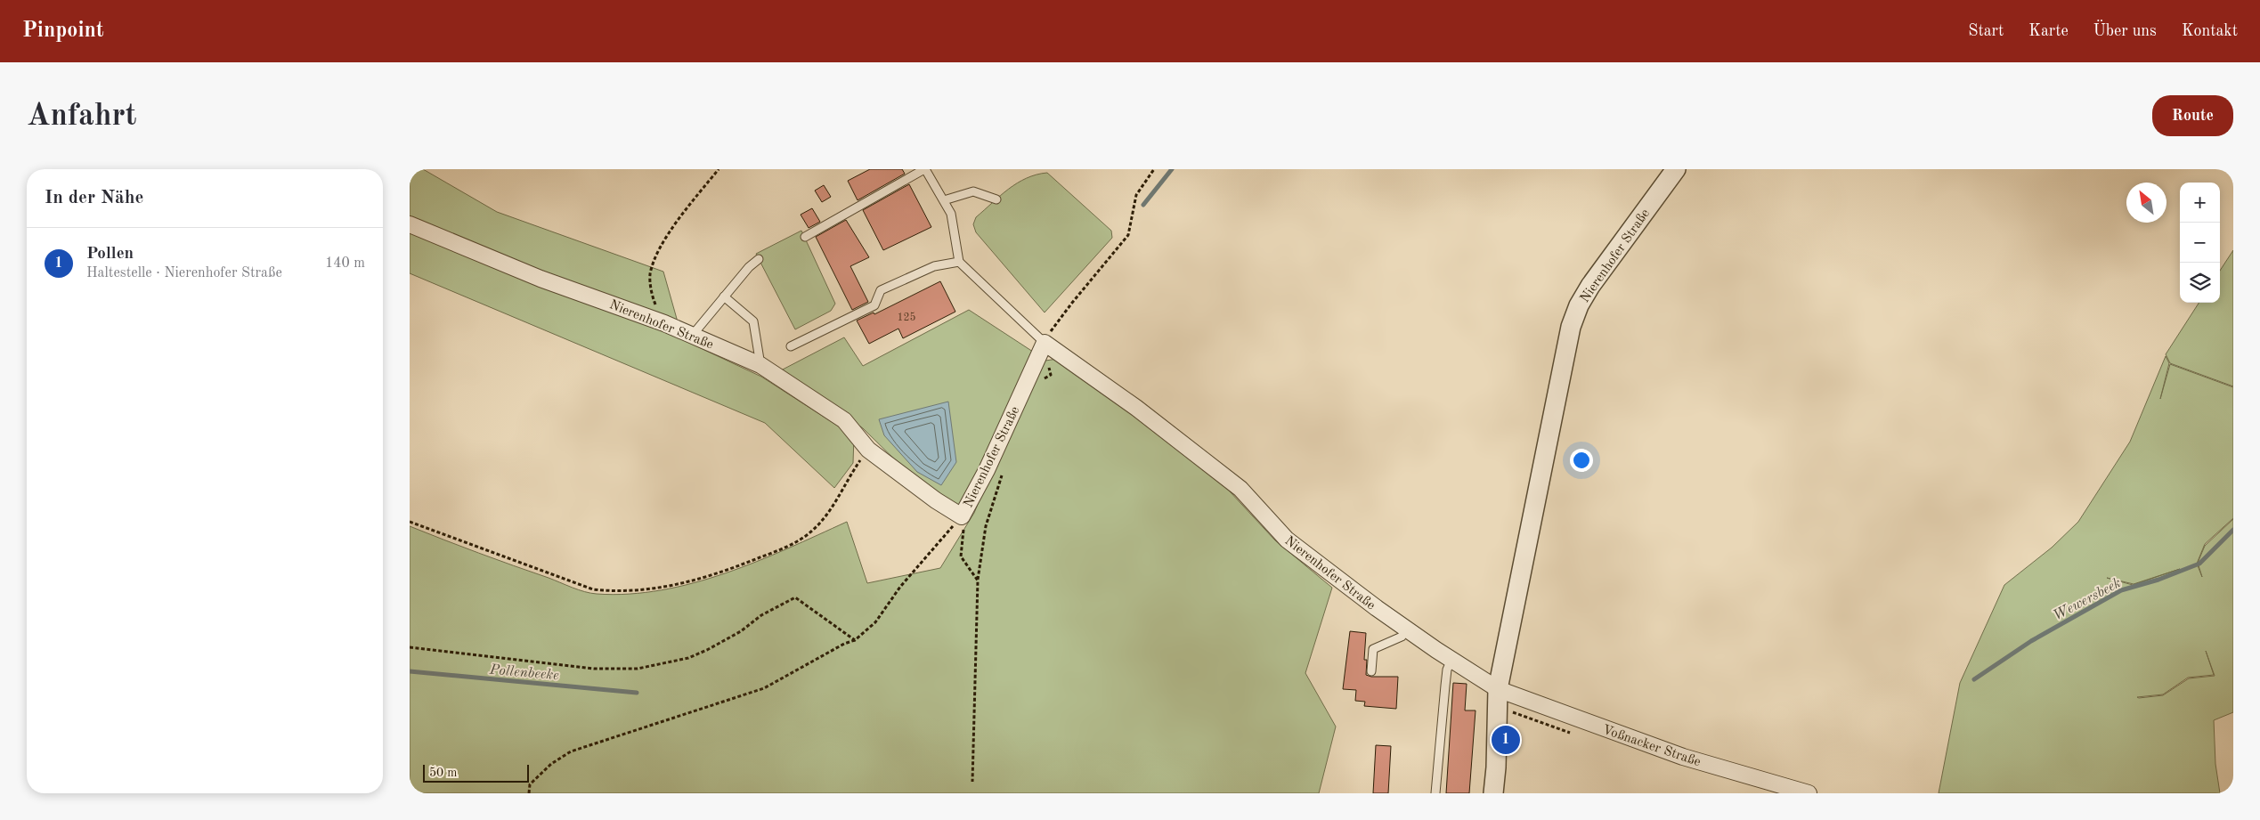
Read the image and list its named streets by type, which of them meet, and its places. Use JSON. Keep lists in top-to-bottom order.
{
  "streets": {
    "street": ["Nierenhofer Straße", "Voßnacker Straße"]
  },
  "crossings": [
    ["Nierenhofer Straße", "Voßnacker Straße"]
  ],
  "water": ["Wewersbeek", "Pollenbeeke"],
  "house_numbers": ["125"],
  "scale_bar": "50 m",
  "north": "top left",
  "page": {
    "header": "Pinpoint",
    "nav": [
      "Start",
      "Karte",
      "Über uns",
      "Kontakt"
    ],
    "buttons": "Route",
    "title": "Anfahrt",
    "heading": "In der Nähe",
    "map_buttons": ["+", "−"],
    "list": [
      {
        "mark": "1",
        "name": "Pollen",
        "note": "Haltestelle · Nierenhofer Straße",
        "value": "140 m"
      }
    ],
    "pins": "1",
    "scale": "50 m"
  }
}
